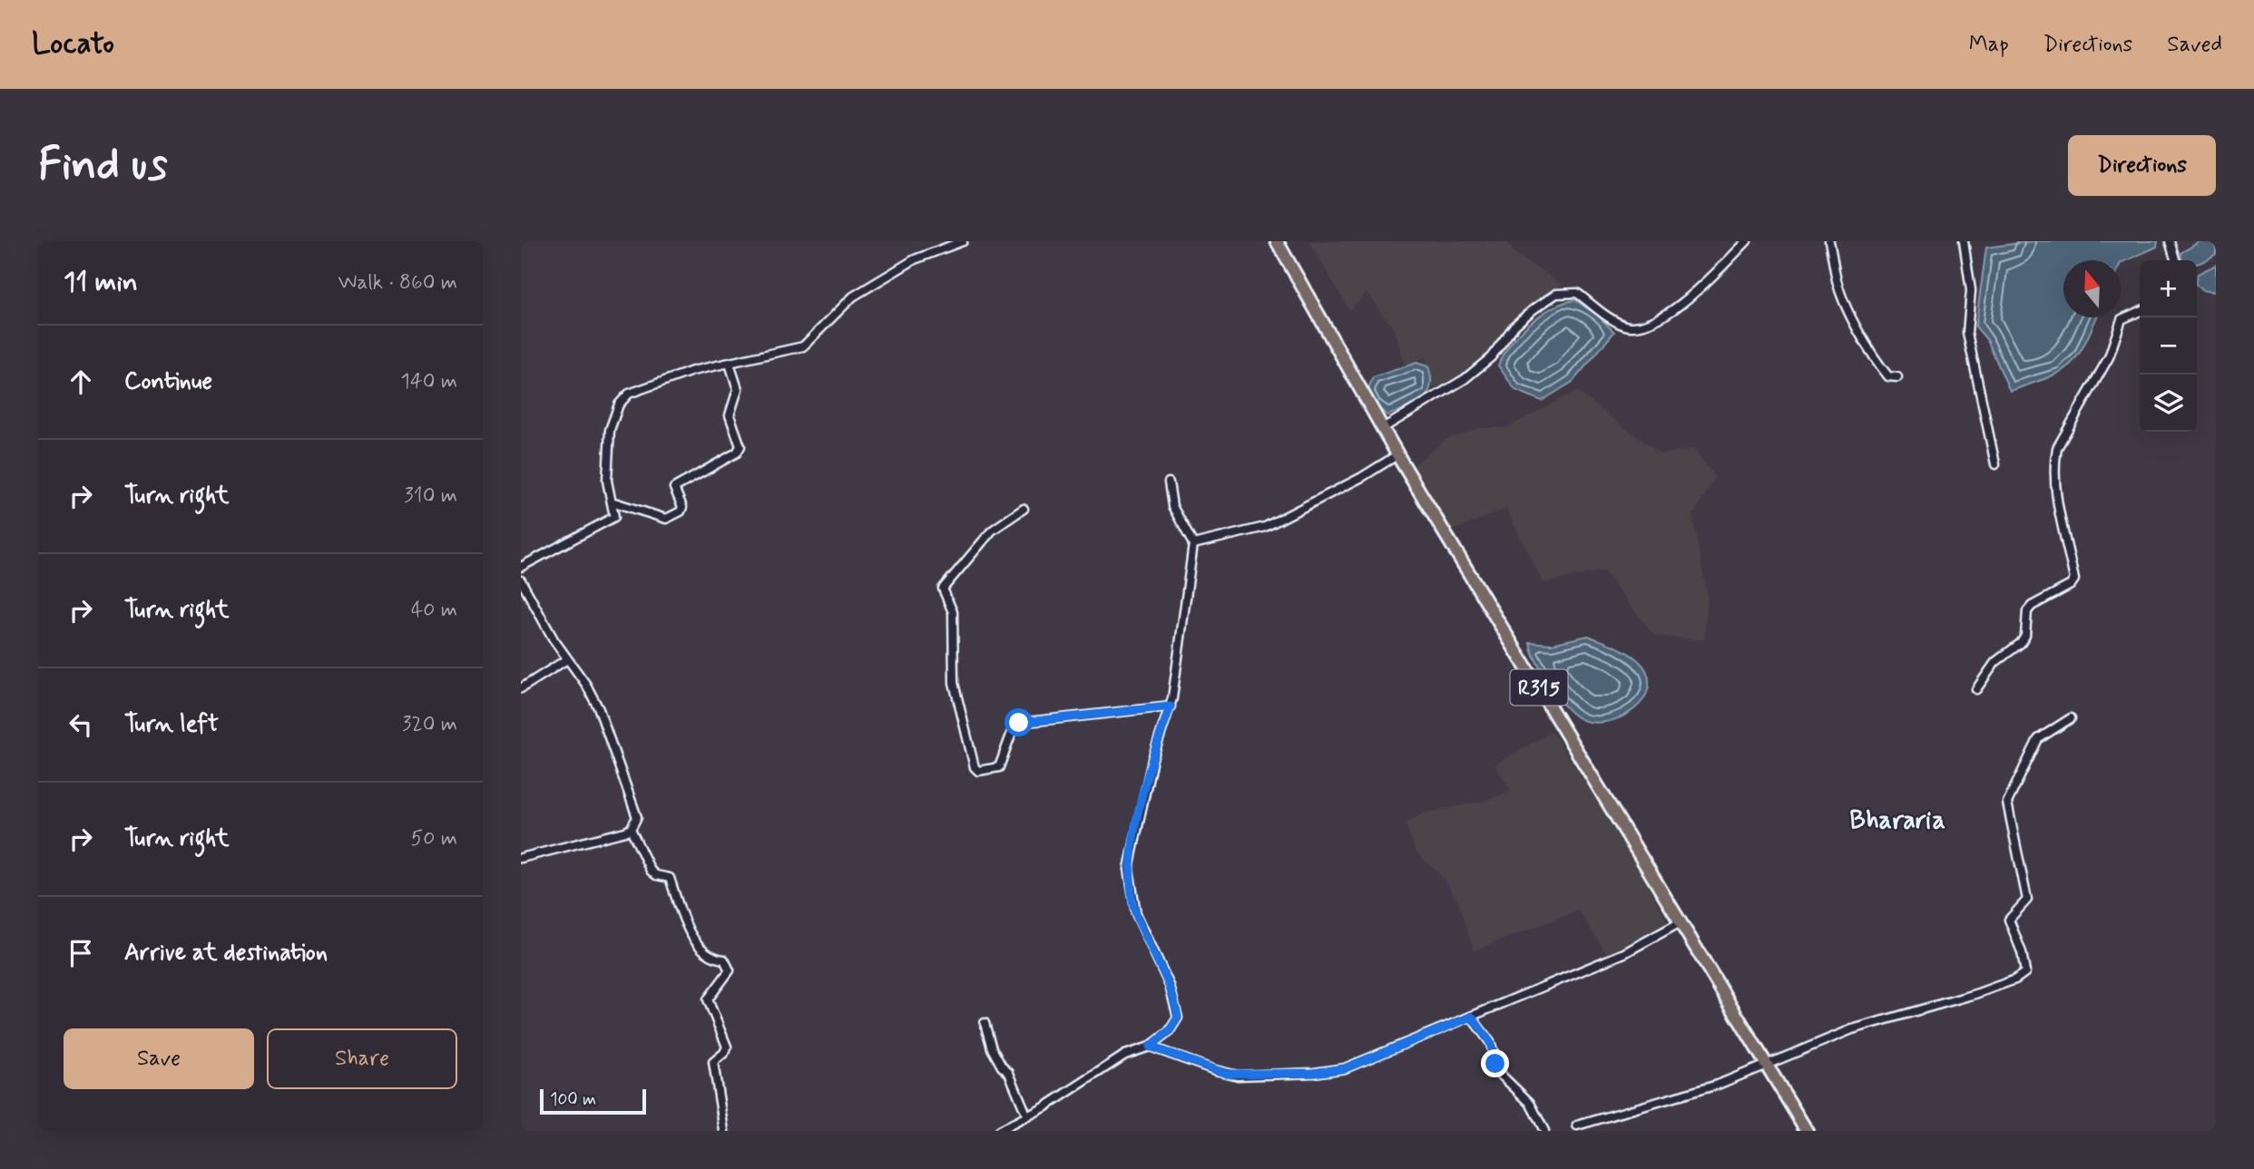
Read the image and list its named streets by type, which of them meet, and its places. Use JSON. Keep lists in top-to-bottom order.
{
  "streets": {
    "main road": ["R315"]
  },
  "districts": ["Bhararia"],
  "scale_bar": "100 m",
  "north": "top",
  "page": {
    "header": "Locato",
    "nav": ["Map", "Directions", "Saved"],
    "buttons": [
      "Directions",
      ["Save", "Share"]
    ],
    "title": "Find us",
    "heading": ["11 min", "Walk · 860 m"],
    "map_buttons": ["+", "−"],
    "list": [
      ["Continue", "140 m"],
      ["Turn right", "310 m"],
      ["Turn right", "40 m"],
      ["Turn left", "320 m"],
      ["Turn right", "50 m"],
      "Arrive at destination"
    ],
    "scale": "100 m"
  }
}
